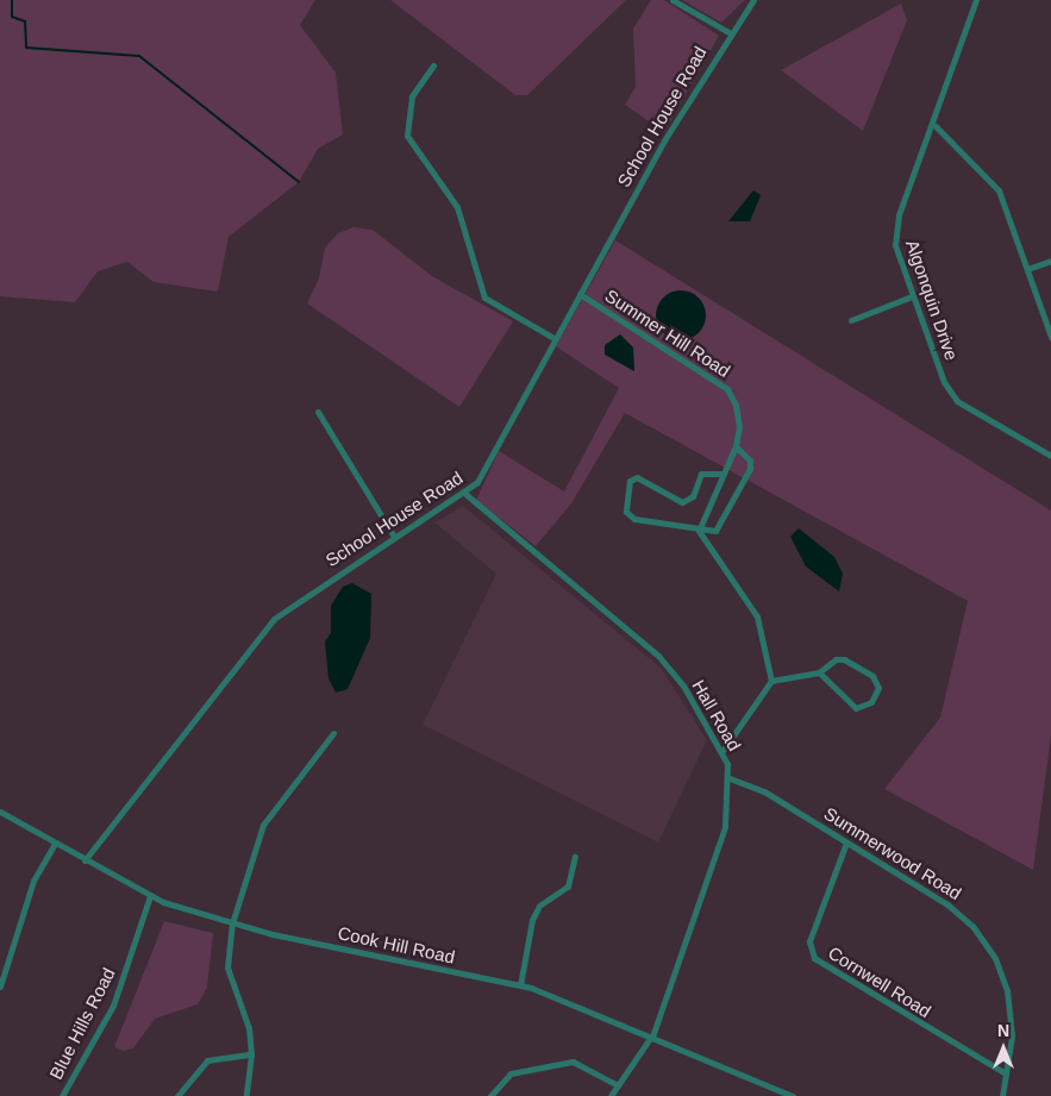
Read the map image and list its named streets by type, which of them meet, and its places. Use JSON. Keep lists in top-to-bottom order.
{
  "streets": {
    "street": [
      "School House Road",
      "Algonquin Drive",
      "Summer Hill Road",
      "Hall Road",
      "Summerwood Road",
      "Cook Hill Road",
      "Cornwell Road",
      "Blue Hills Road"
    ]
  },
  "crossings": [
    ["School House Road", "Summer Hill Road"],
    ["School House Road", "Hall Road"],
    ["School House Road", "Cook Hill Road"],
    ["Hall Road", "Summerwood Road"],
    ["Hall Road", "Cook Hill Road"],
    ["Summerwood Road", "Cornwell Road"],
    ["Cook Hill Road", "Blue Hills Road"]
  ],
  "north": "top"
}
